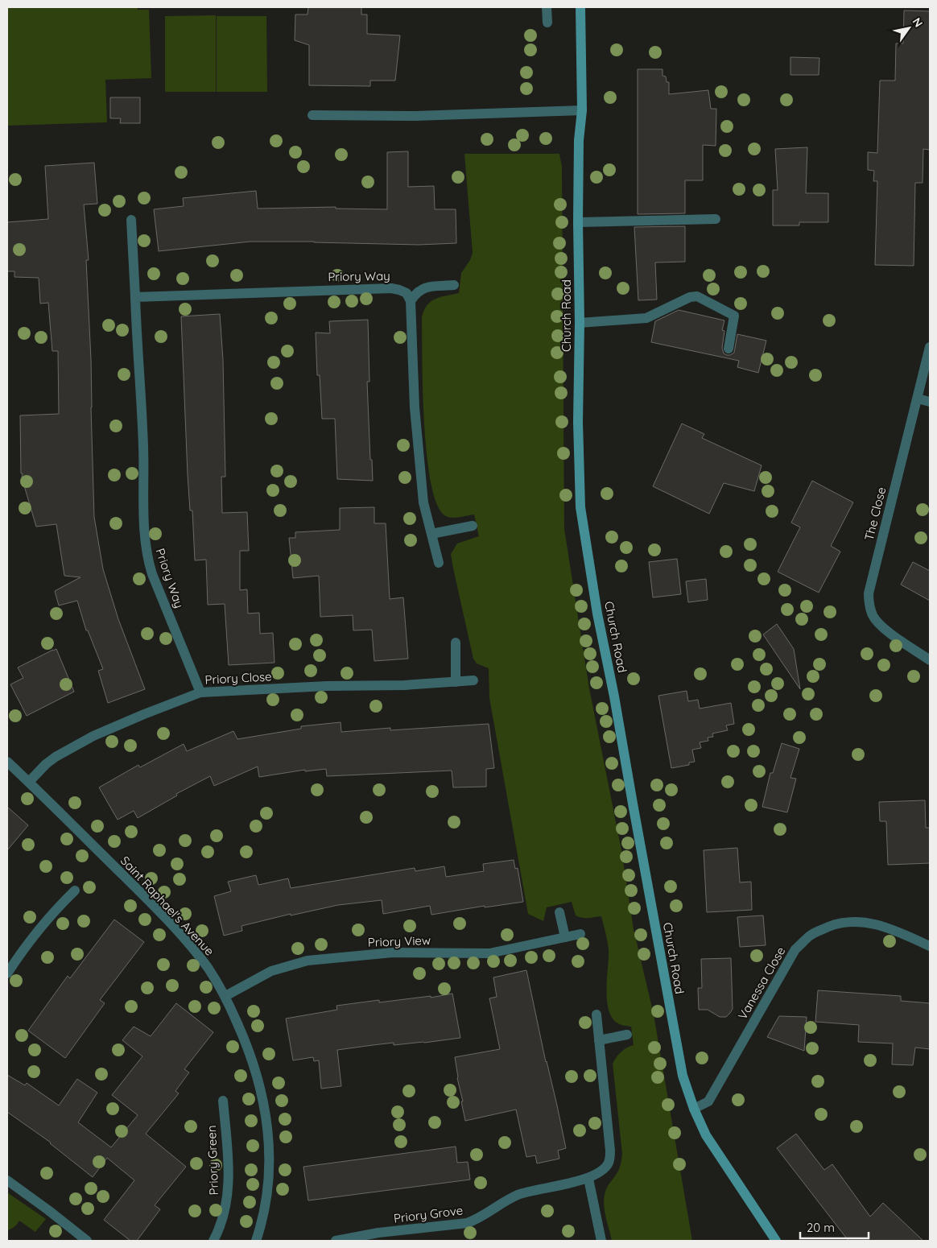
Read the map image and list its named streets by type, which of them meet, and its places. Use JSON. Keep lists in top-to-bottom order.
{
  "streets": {
    "street": [
      "Priory Way",
      "Church Road",
      "The Close",
      "Priory Close",
      "Saint Raphael's Avenue",
      "Priory View",
      "Vanessa Close",
      "Priory Green",
      "Priory Grove"
    ]
  },
  "crossings": [
    ["Priory Way", "Priory Close"],
    ["Church Road", "Vanessa Close"],
    ["Priory Close", "Saint Raphael's Avenue"],
    ["Saint Raphael's Avenue", "Priory View"]
  ],
  "scale_bar": "20 m",
  "north": "top right"
}
